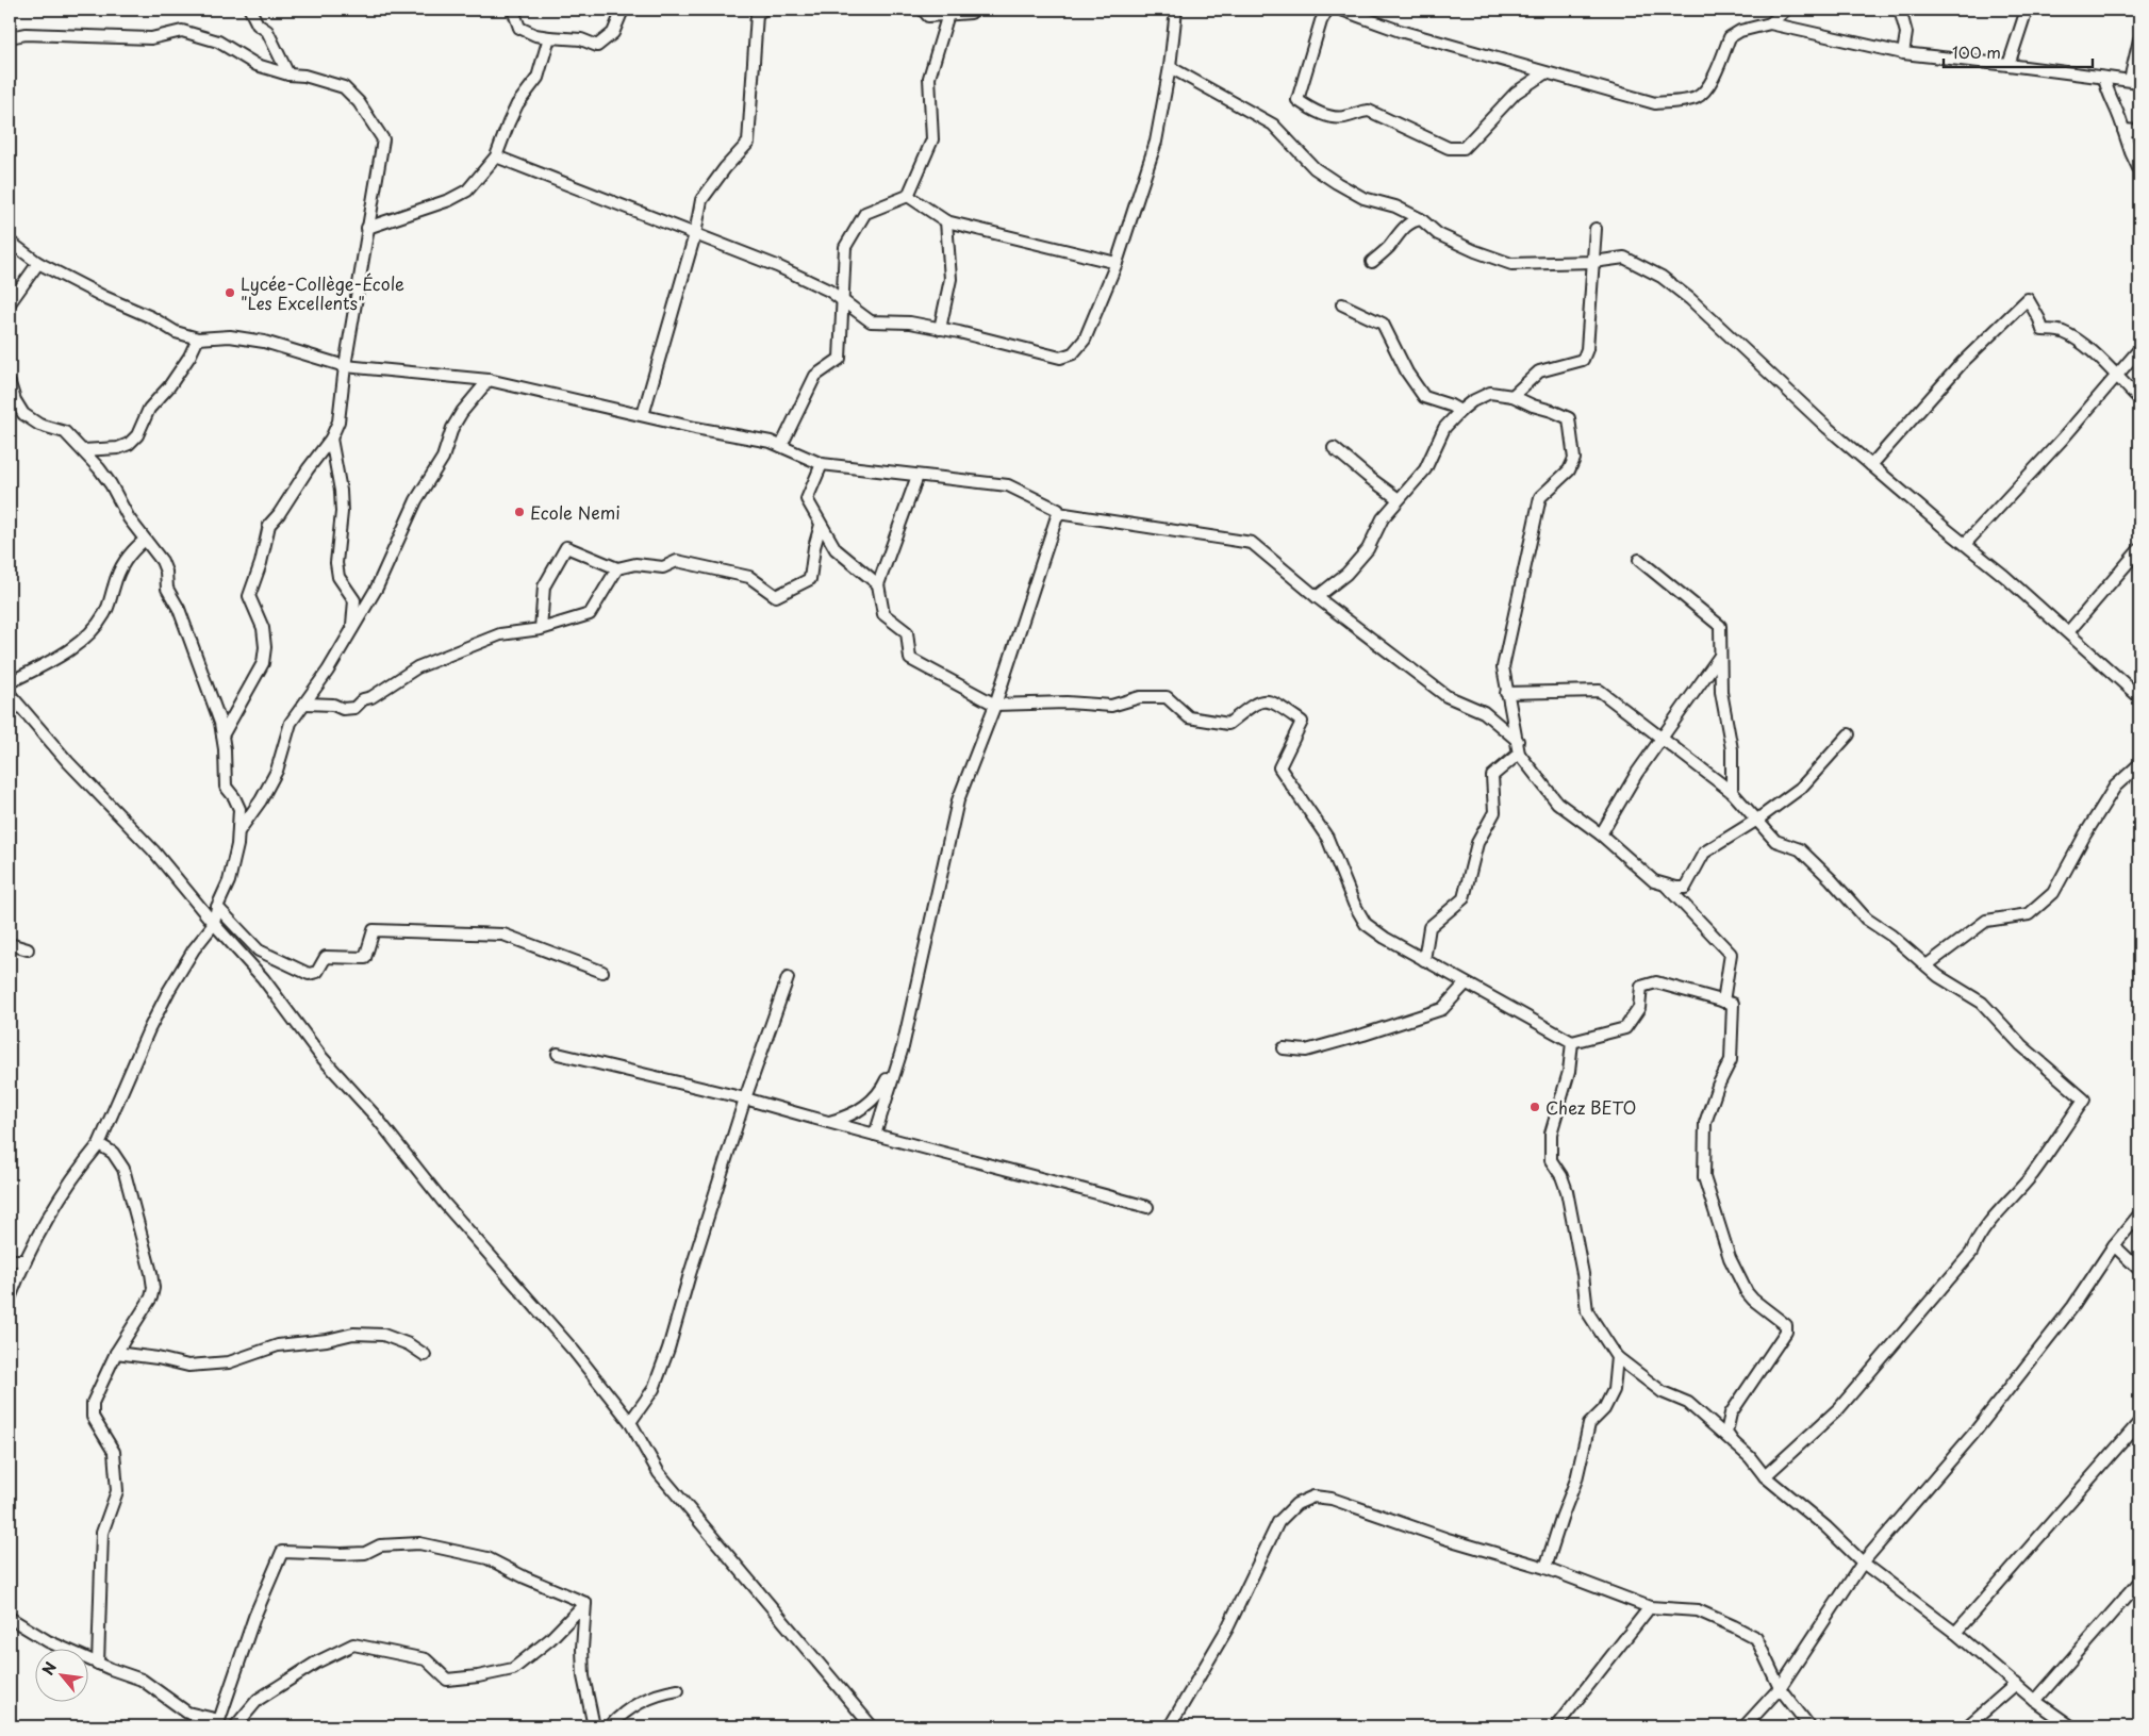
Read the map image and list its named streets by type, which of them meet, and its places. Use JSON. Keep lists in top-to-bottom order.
{
  "places": ["Lycée-Collège-École \"Les Excellents\"", "Ecole Nemi", "Chez BETO"],
  "scale_bar": "100 m",
  "north": "top left"
}
